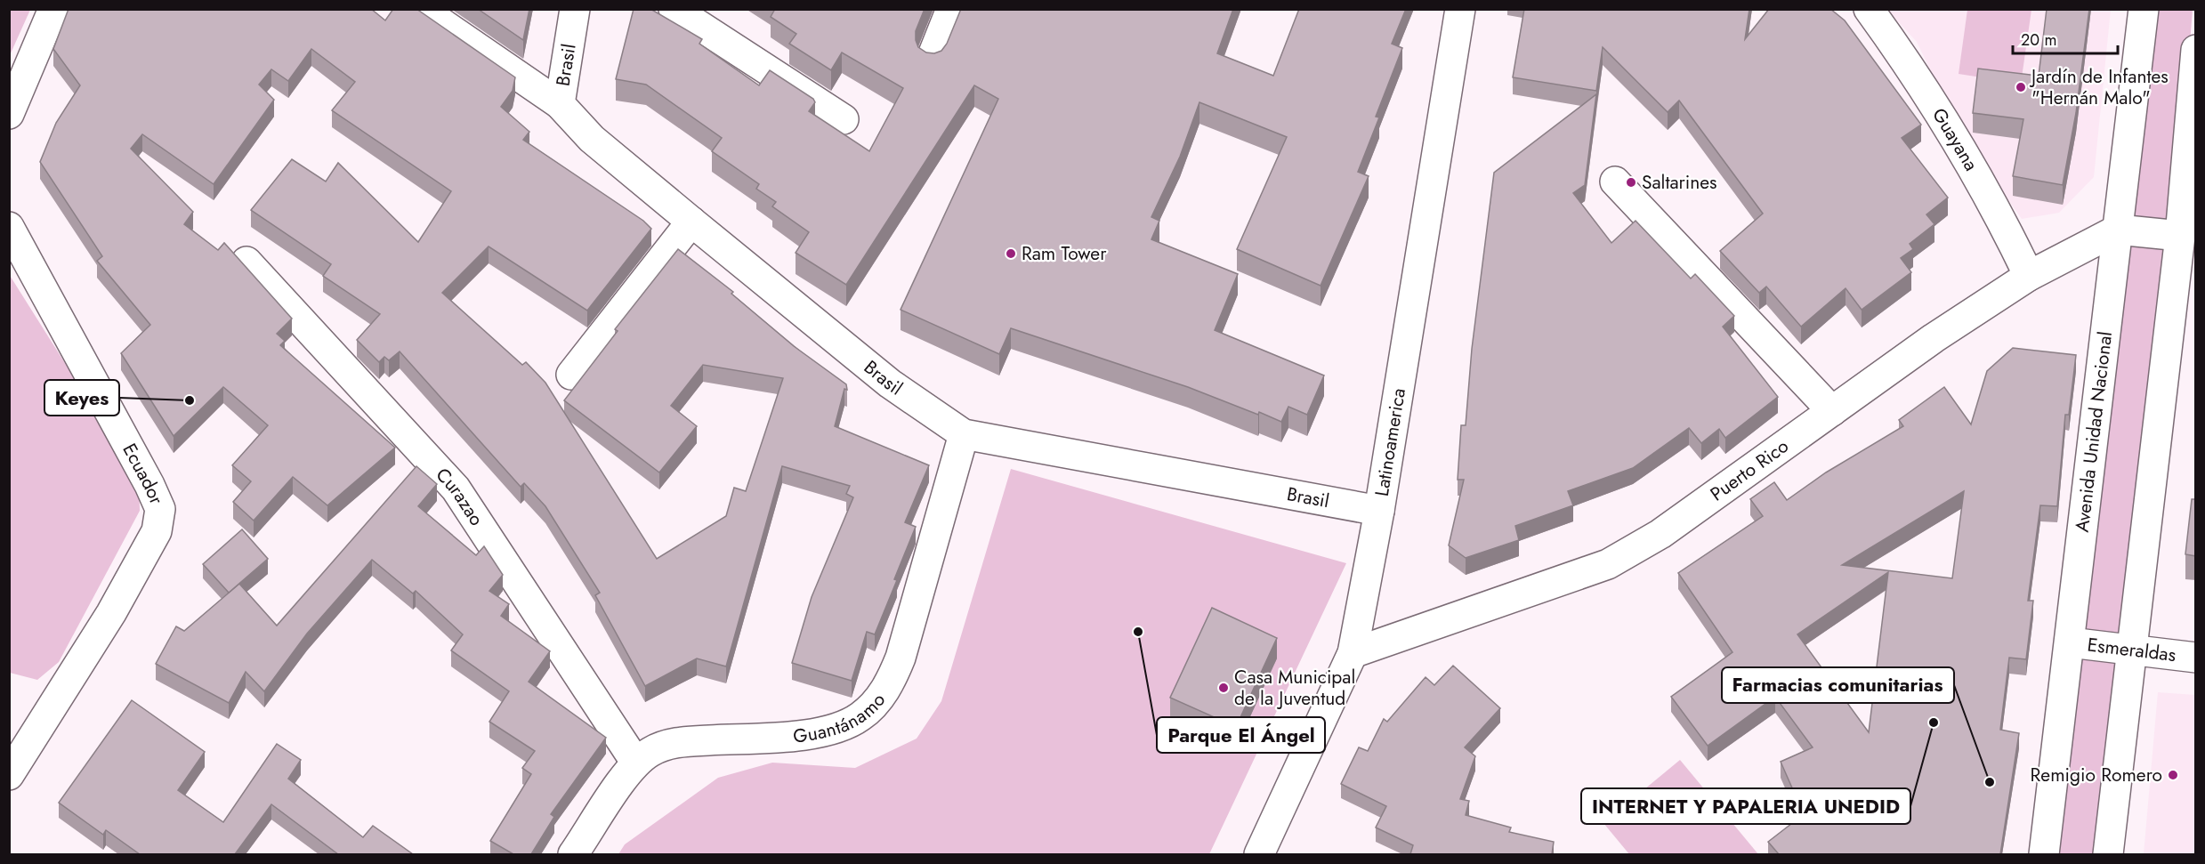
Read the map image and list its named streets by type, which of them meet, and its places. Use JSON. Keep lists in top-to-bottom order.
{
  "streets": {
    "street": [
      "Brasil",
      "Guayana",
      "Avenida Unidad Nacional",
      "Latinoamerica",
      "Puerto Rico",
      "Ecuador",
      "Curazao",
      "Esmeraldas",
      "Guantánamo"
    ]
  },
  "crossings": [
    ["Brasil", "Latinoamerica"],
    ["Brasil", "Guantánamo"],
    ["Guayana", "Puerto Rico"],
    ["Avenida Unidad Nacional", "Puerto Rico"],
    ["Avenida Unidad Nacional", "Esmeraldas"],
    ["Latinoamerica", "Puerto Rico"],
    ["Curazao", "Guantánamo"]
  ],
  "places": [
    "Jardín de Infantes \"Hernán Malo\"",
    "Saltarines",
    "Ram Tower",
    "Keyes",
    "Parque El Ángel",
    "Casa Municipal de la Juventud",
    "INTERNET Y PAPALERIA UNEDID",
    "Remigio Romero",
    "Farmacias comunitarias"
  ],
  "scale_bar": "20 m"
}
